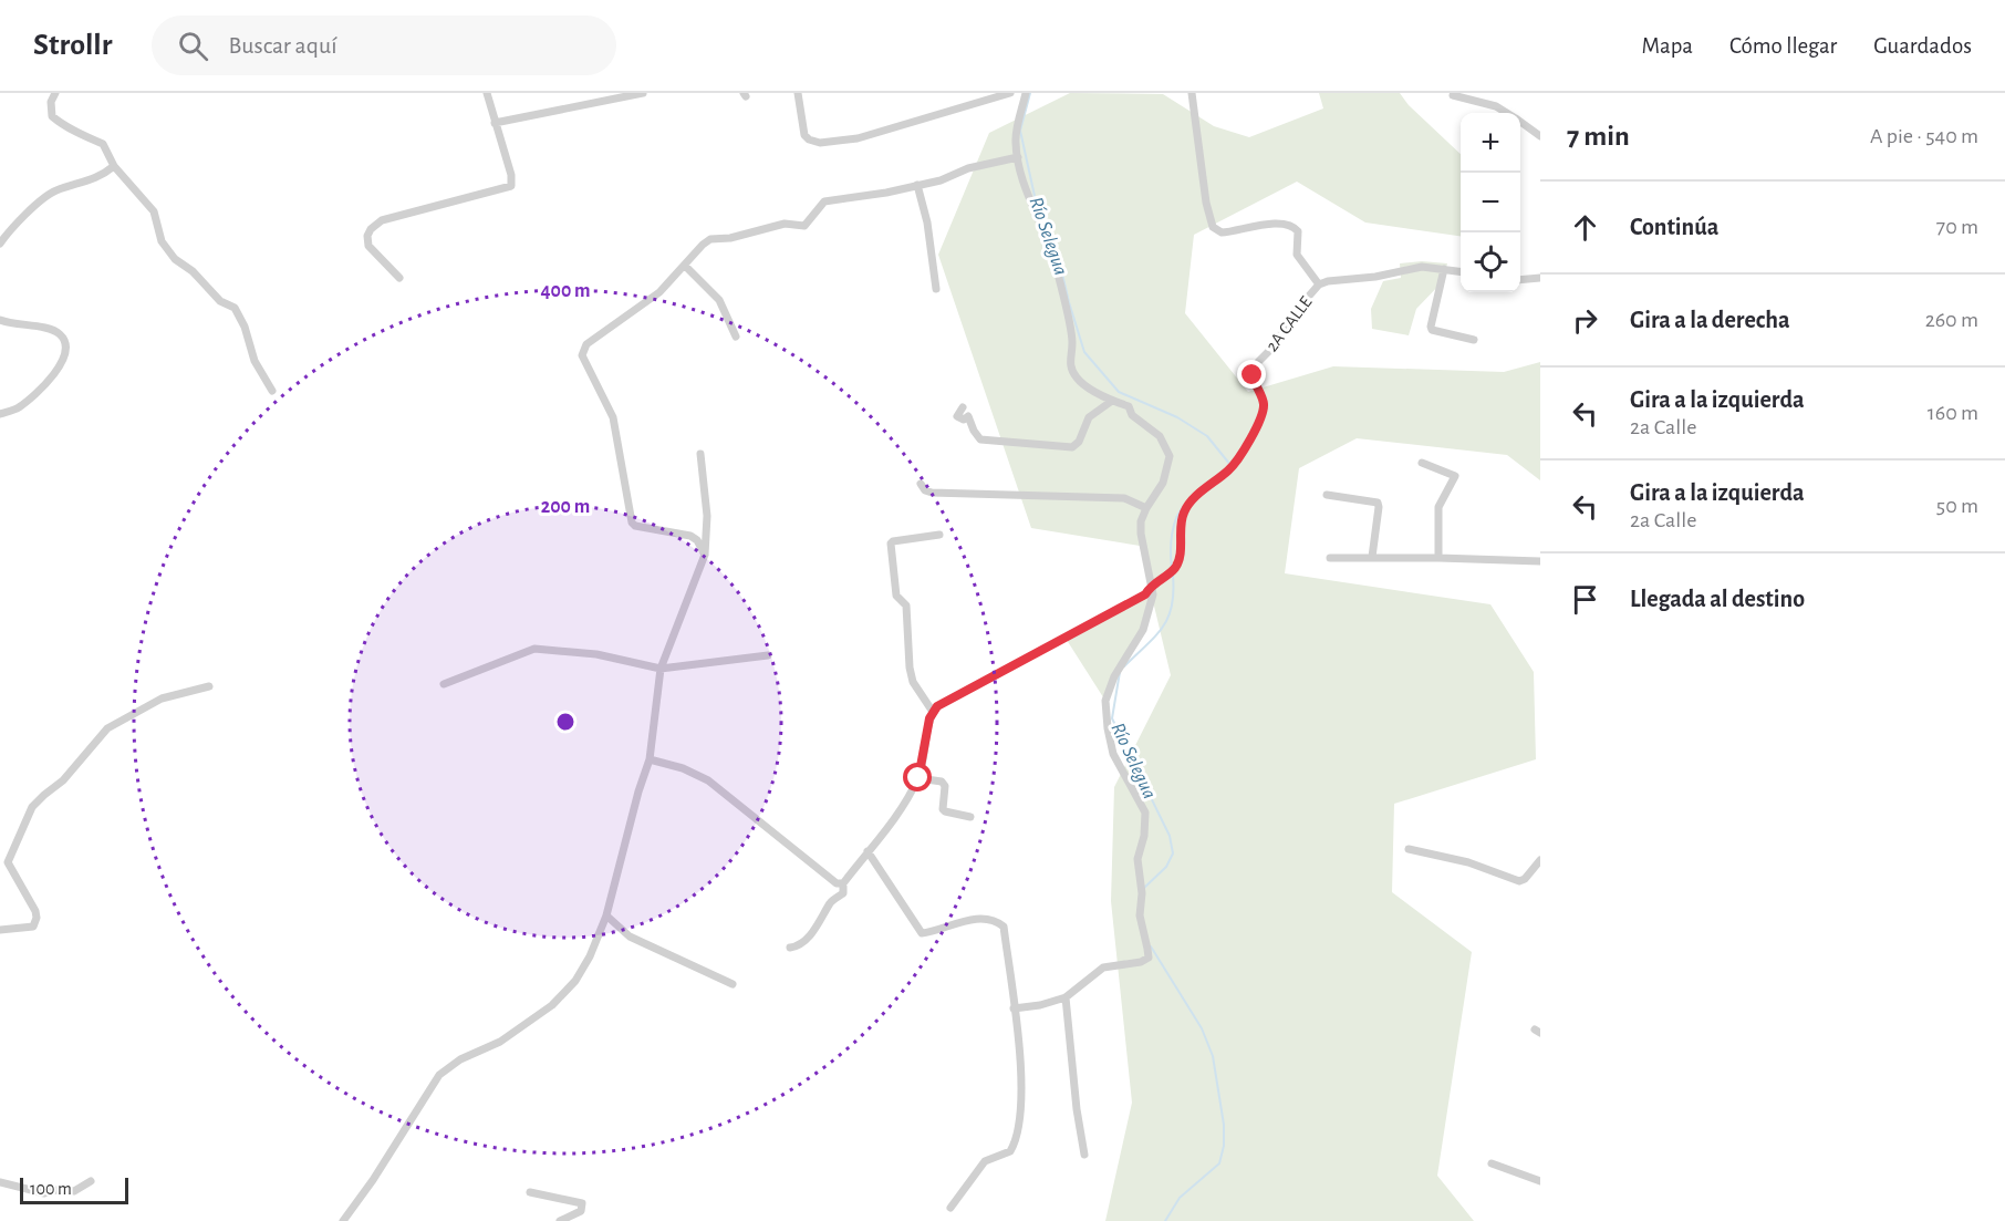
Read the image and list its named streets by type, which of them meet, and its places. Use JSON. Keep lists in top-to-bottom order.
{
  "streets": {
    "street": ["2A CALLE"]
  },
  "water": ["Río Selegua"],
  "scale_bar": "100 m",
  "page": {
    "header": "Strollr",
    "search": "Buscar aquí",
    "nav": ["Mapa", "Cómo llegar", "Guardados"],
    "heading": ["7 min", "A pie · 540 m"],
    "map_buttons": ["+", "−"],
    "list": [
      ["Continúa", "70 m"],
      ["Gira a la derecha", "260 m"],
      ["Gira a la izquierda", "2a Calle", "160 m"],
      ["Gira a la izquierda", "2a Calle", "50 m"],
      "Llegada al destino"
    ],
    "scale": "100 m"
  },
  "rings": ["400 m", "200 m"]
}
